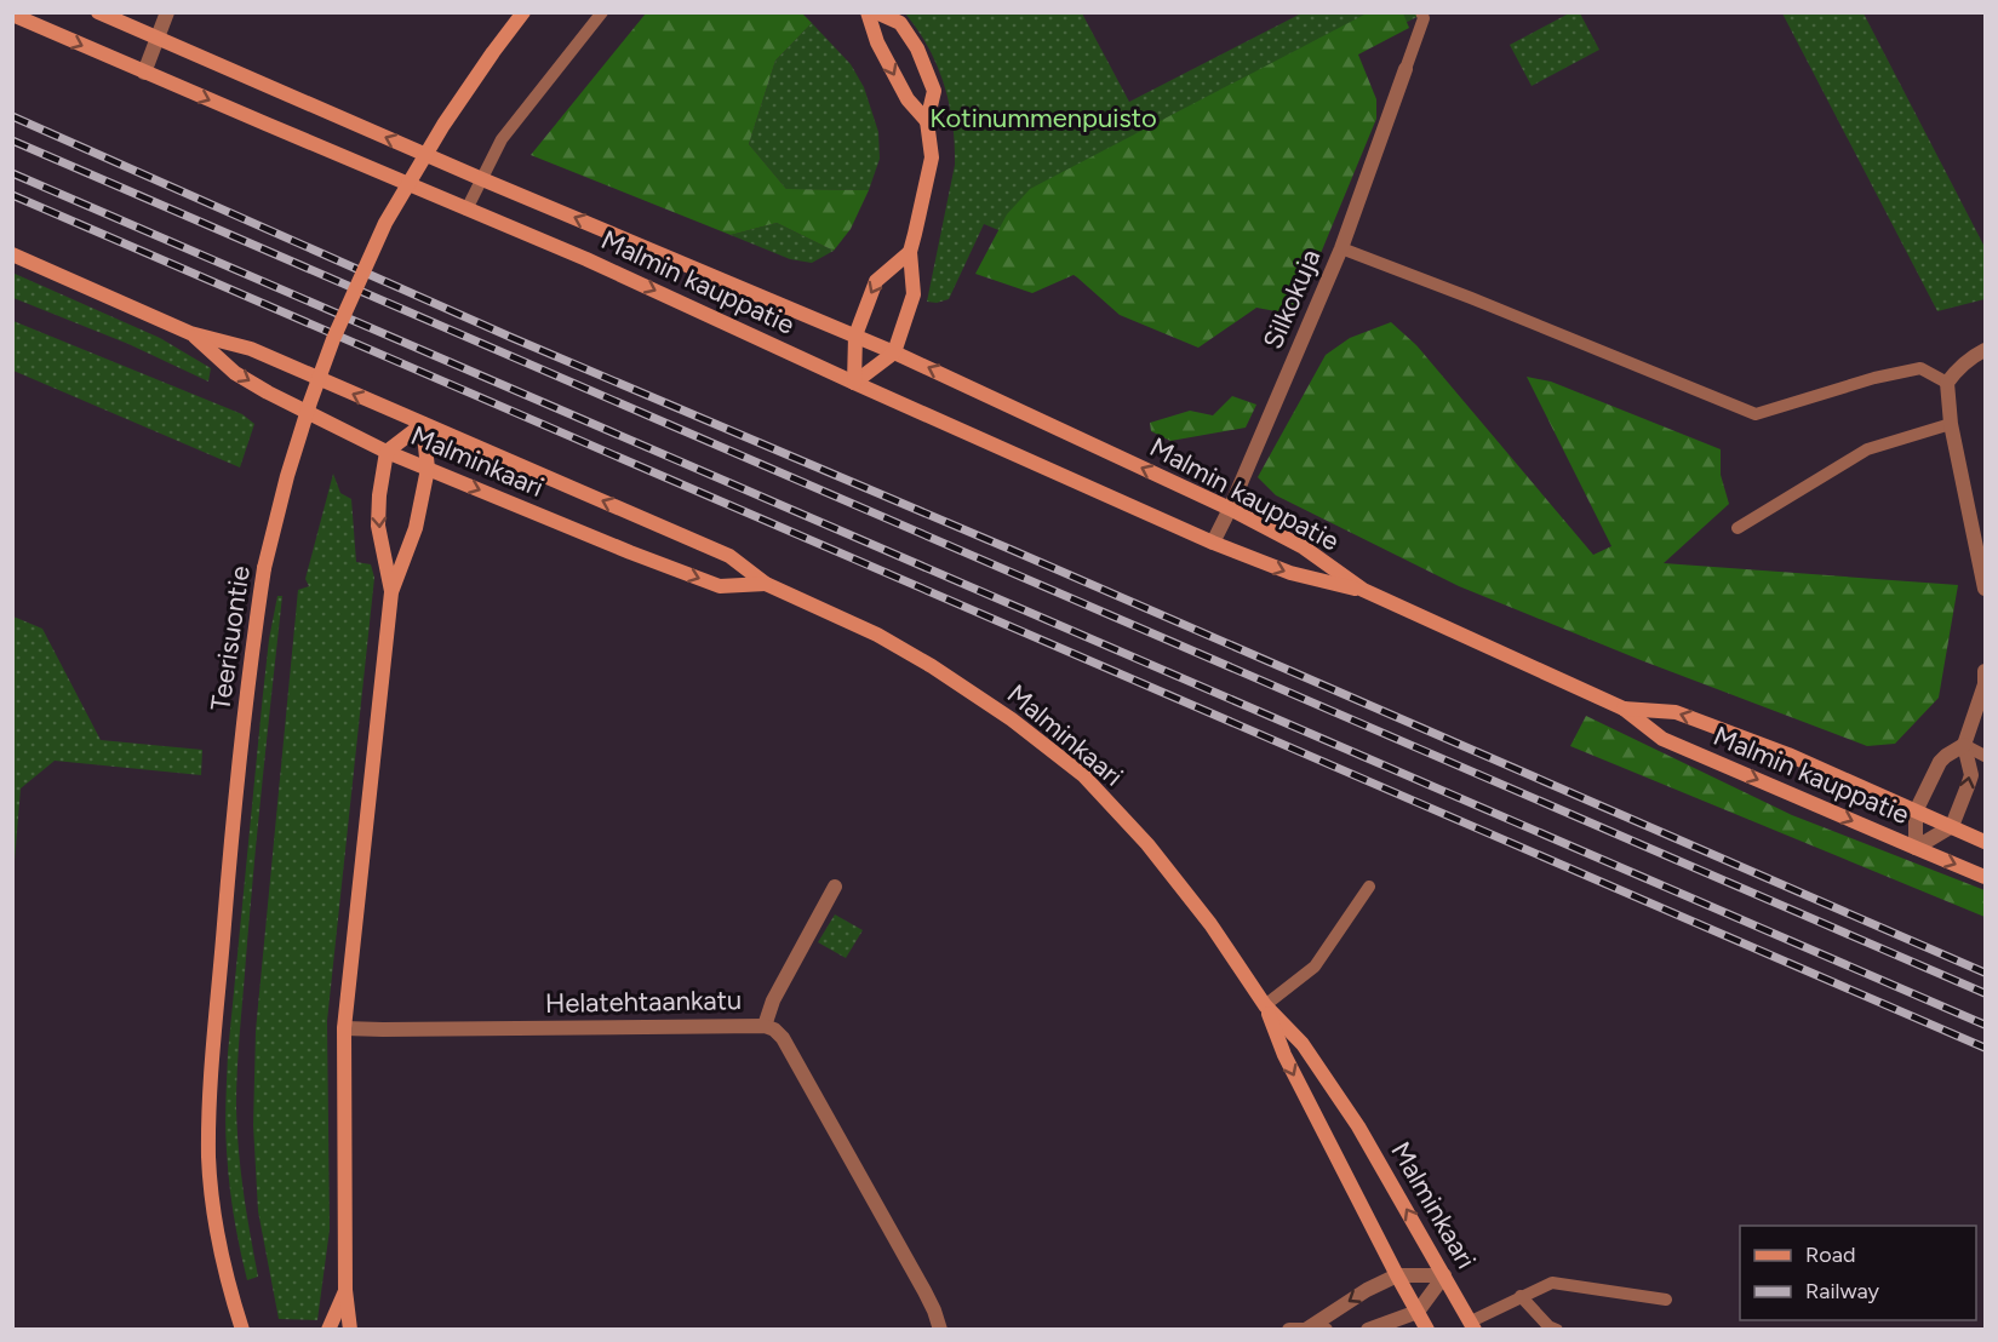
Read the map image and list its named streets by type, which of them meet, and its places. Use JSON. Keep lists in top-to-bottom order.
{
  "streets": {
    "main road": ["Malmin kauppatie", "Malminkaari", "Teerisuontie"],
    "street": ["Silkokuja", "Helatehtaankatu"]
  },
  "crossings": [
    ["Malmin kauppatie", "Silkokuja"]
  ],
  "parks": ["Kotinummenpuisto"],
  "legend": ["Road", "Railway"]
}
